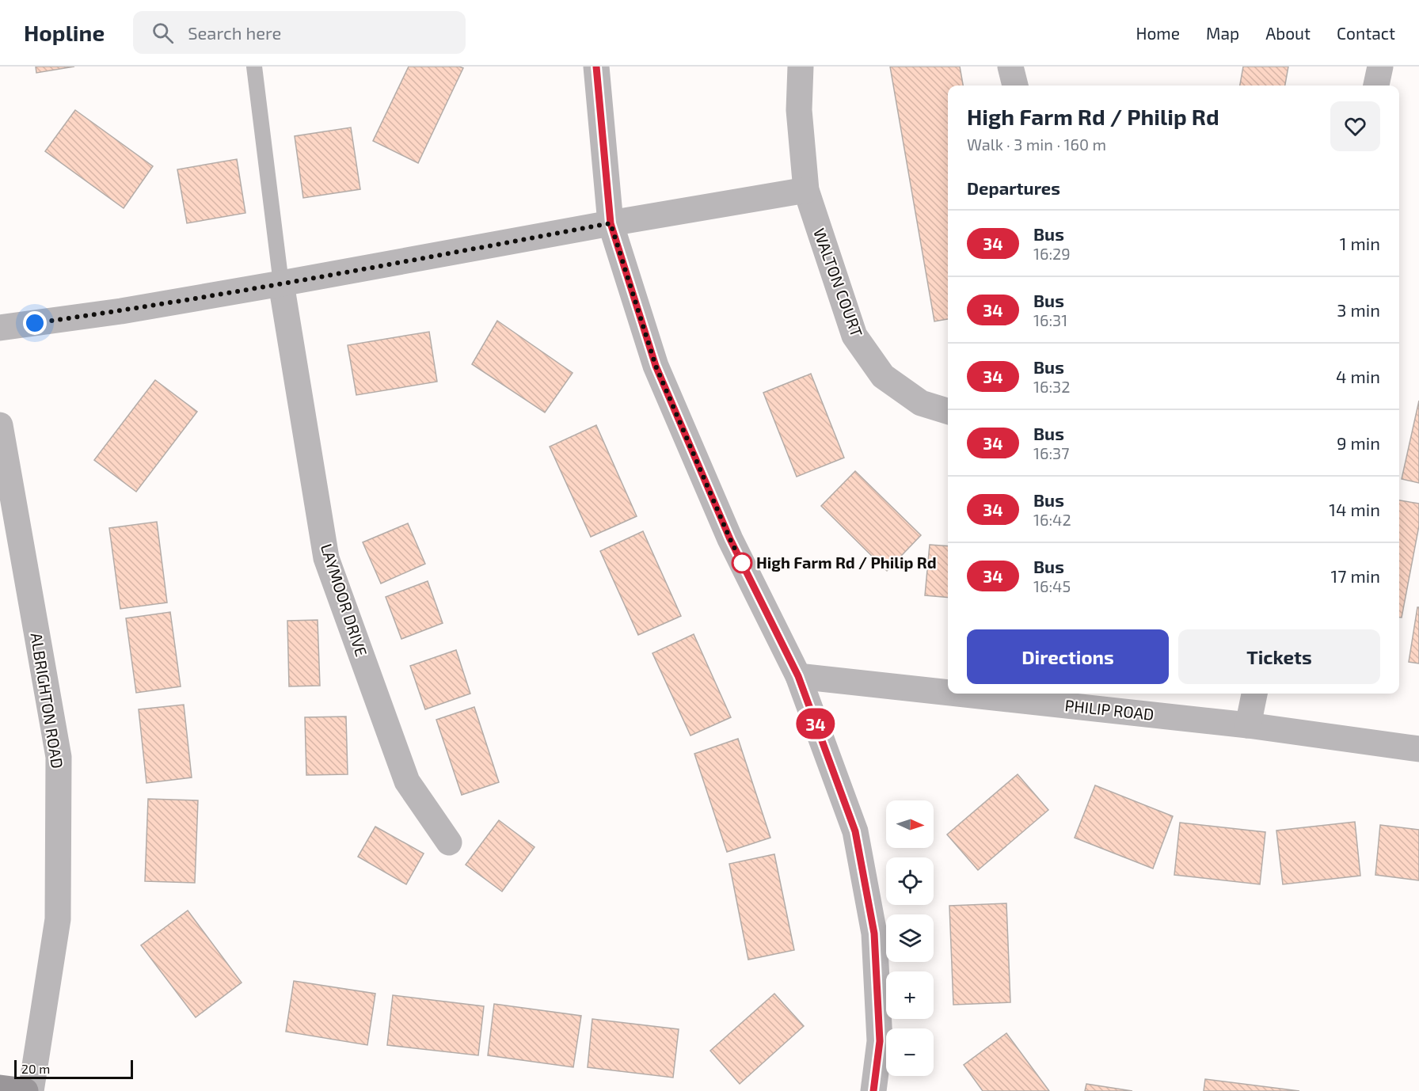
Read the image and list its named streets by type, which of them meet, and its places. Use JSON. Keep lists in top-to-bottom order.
{
  "streets": {
    "street": [
      "WALTON COURT",
      "LAYMOOR DRIVE",
      "ALBRIGHTON ROAD",
      "PHILIP ROAD"
    ]
  },
  "places": ["High Farm Rd / Philip Rd"],
  "lines": ["bus line 34"],
  "scale_bar": "20 m",
  "north": "right",
  "page": {
    "header": "Hopline",
    "search": "Search here",
    "nav": [
      "Home",
      "Map",
      "About",
      "Contact"
    ],
    "on_map": "34",
    "heading": [
      ["High Farm Rd / Philip Rd", "Walk · 3 min · 160 m"],
      "Departures"
    ],
    "list": [
      {
        "mark": "34",
        "name": "Bus",
        "note": "16:29",
        "value": "1 min"
      },
      {
        "mark": "34",
        "name": "Bus",
        "note": "16:31",
        "value": "3 min"
      },
      {
        "mark": "34",
        "name": "Bus",
        "note": "16:32",
        "value": "4 min"
      },
      {
        "mark": "34",
        "name": "Bus",
        "note": "16:37",
        "value": "9 min"
      },
      {
        "mark": "34",
        "name": "Bus",
        "note": "16:42",
        "value": "14 min"
      },
      {
        "mark": "34",
        "name": "Bus",
        "note": "16:45",
        "value": "17 min"
      }
    ],
    "buttons": ["Directions", "Tickets"],
    "map_buttons": ["+", "−"],
    "scale": "20 m"
  }
}
